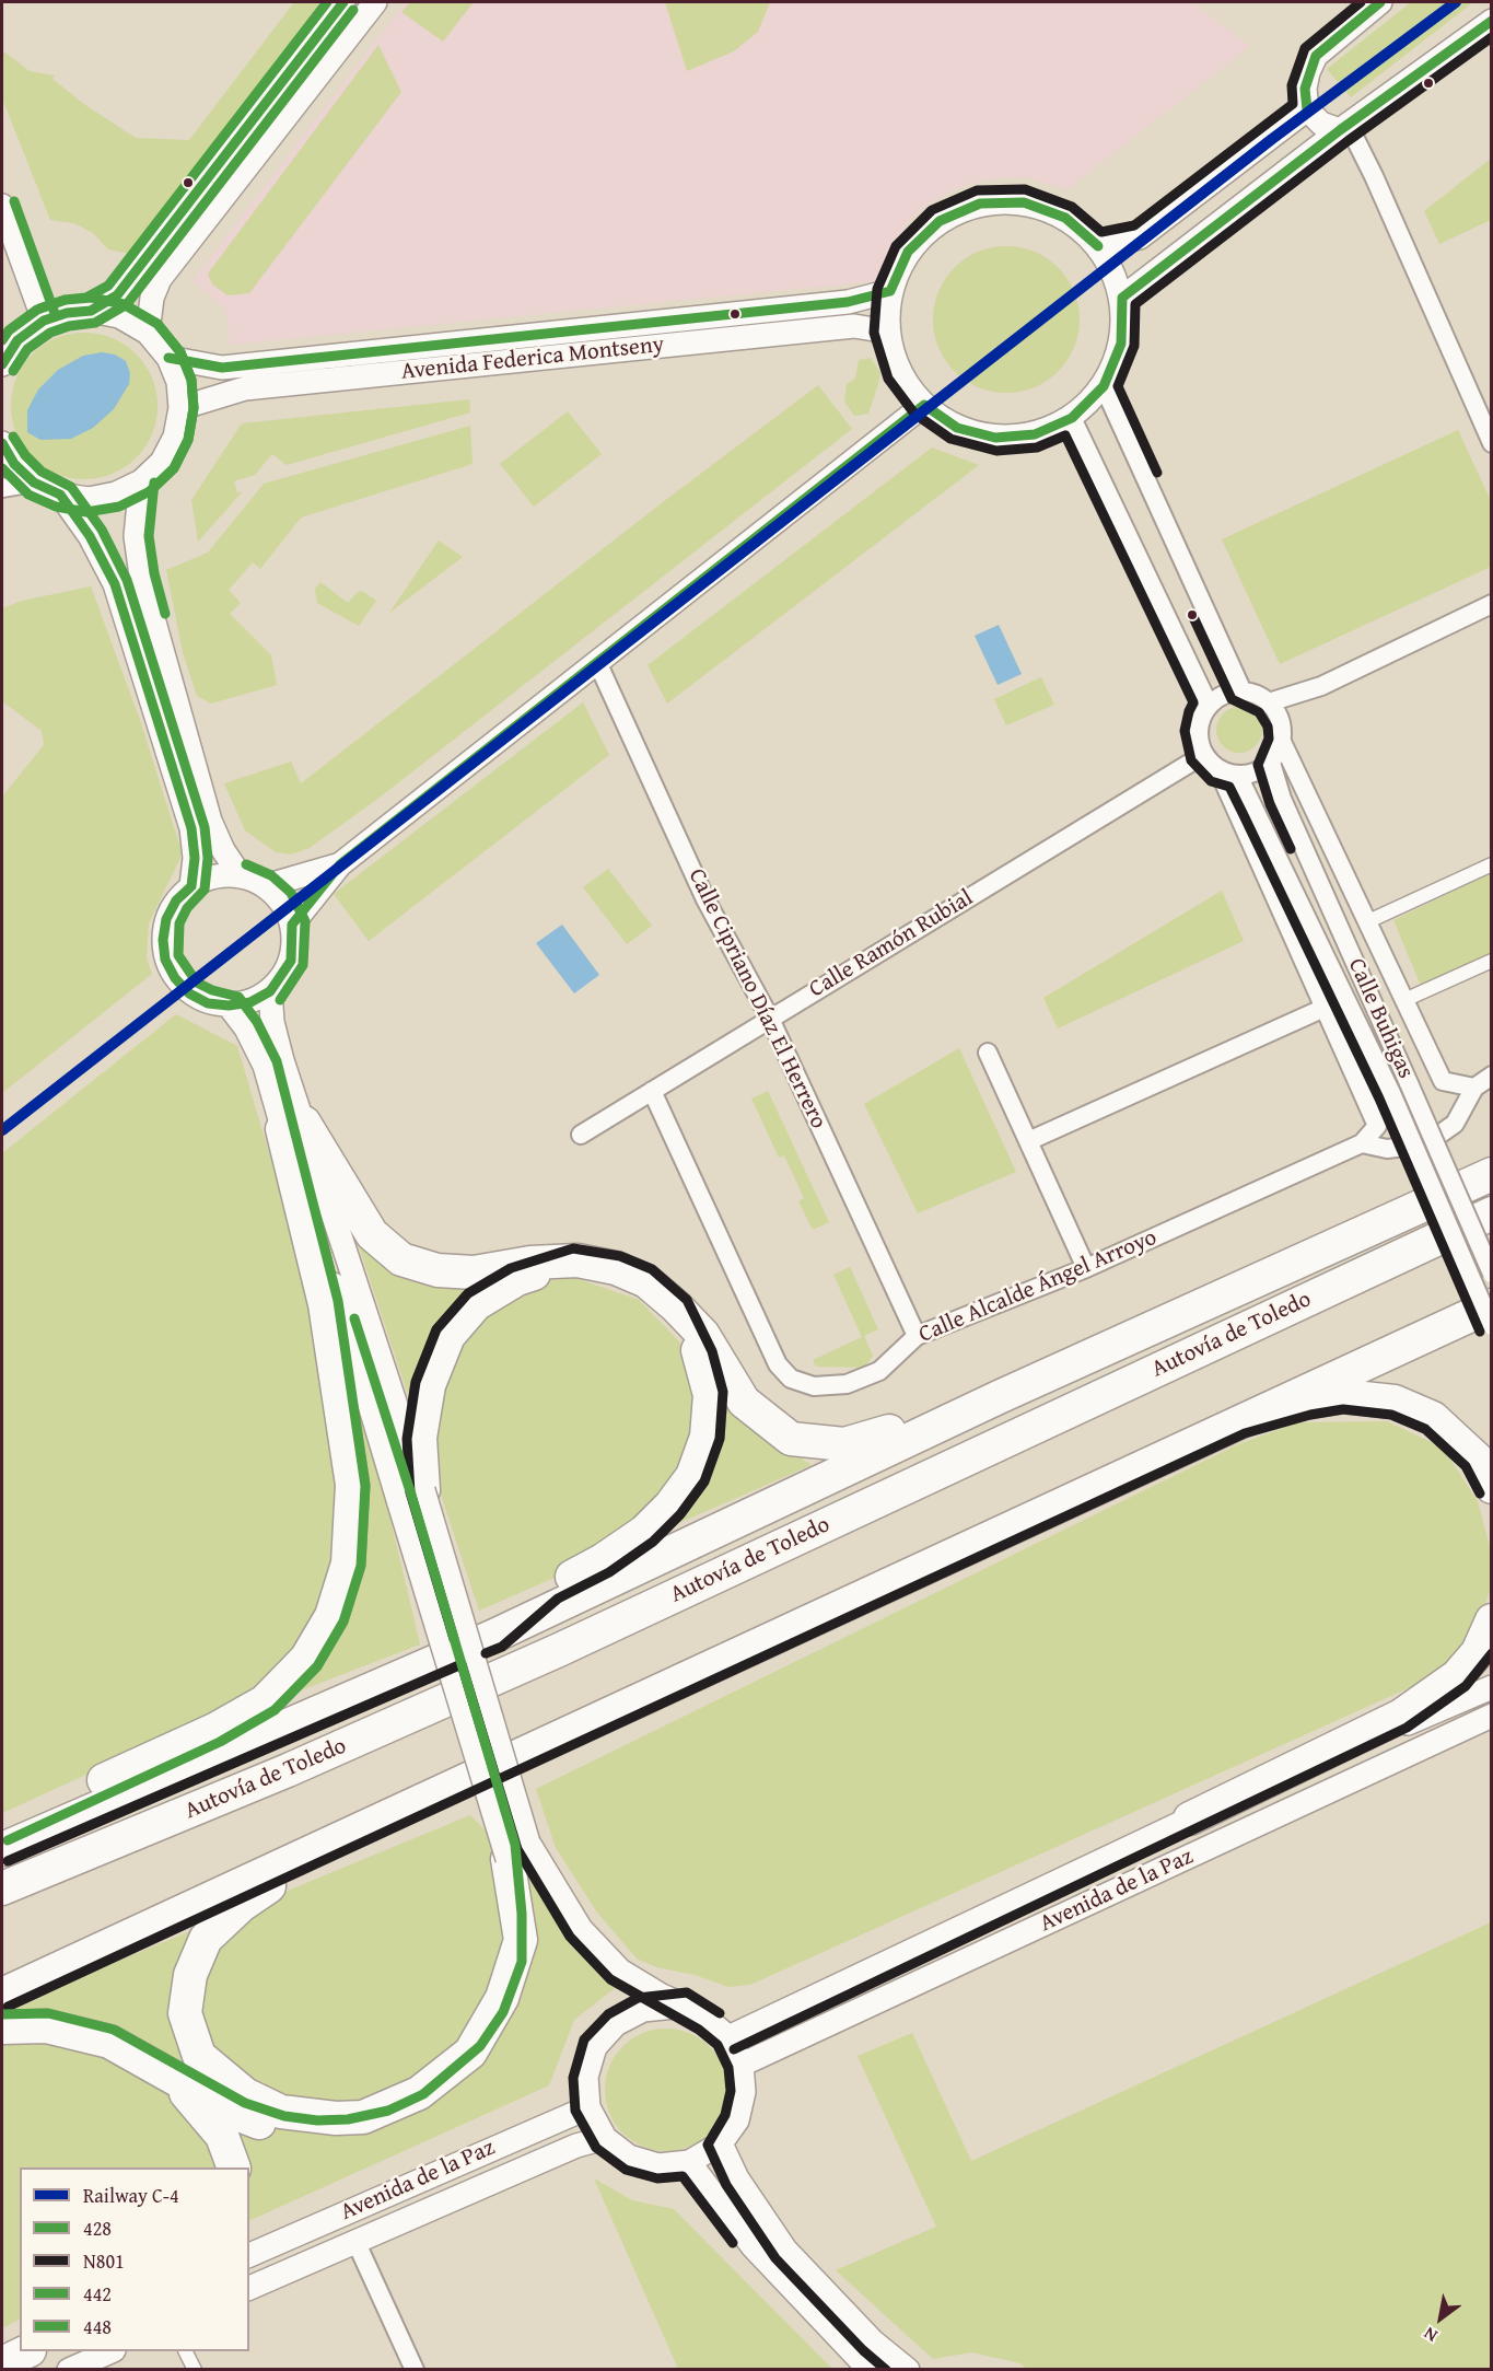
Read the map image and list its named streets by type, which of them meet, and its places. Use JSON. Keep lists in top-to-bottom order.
{
  "streets": {
    "highway": ["Autovía de Toledo"],
    "street": [
      "Avenida Federica Montseny",
      "Calle Ramón Rubial",
      "Calle Cipriano Díaz El Herrero",
      "Calle Buhigas",
      "Calle Alcalde Ángel Arroyo",
      "Avenida de la Paz"
    ]
  },
  "crossings": [
    ["Calle Ramón Rubial", "Calle Cipriano Díaz El Herrero"],
    ["Calle Ramón Rubial", "Calle Buhigas"],
    ["Calle Ramón Rubial", "Calle Alcalde Ángel Arroyo"],
    ["Calle Cipriano Díaz El Herrero", "Calle Alcalde Ángel Arroyo"]
  ],
  "lines": [
    "rail line C-4",
    "transit line 428",
    "transit line N801",
    "transit line 442",
    "transit line 448"
  ],
  "legend": [
    "Railway C-4",
    "428",
    "N801",
    "442",
    "448"
  ],
  "north": "bottom left"
}
